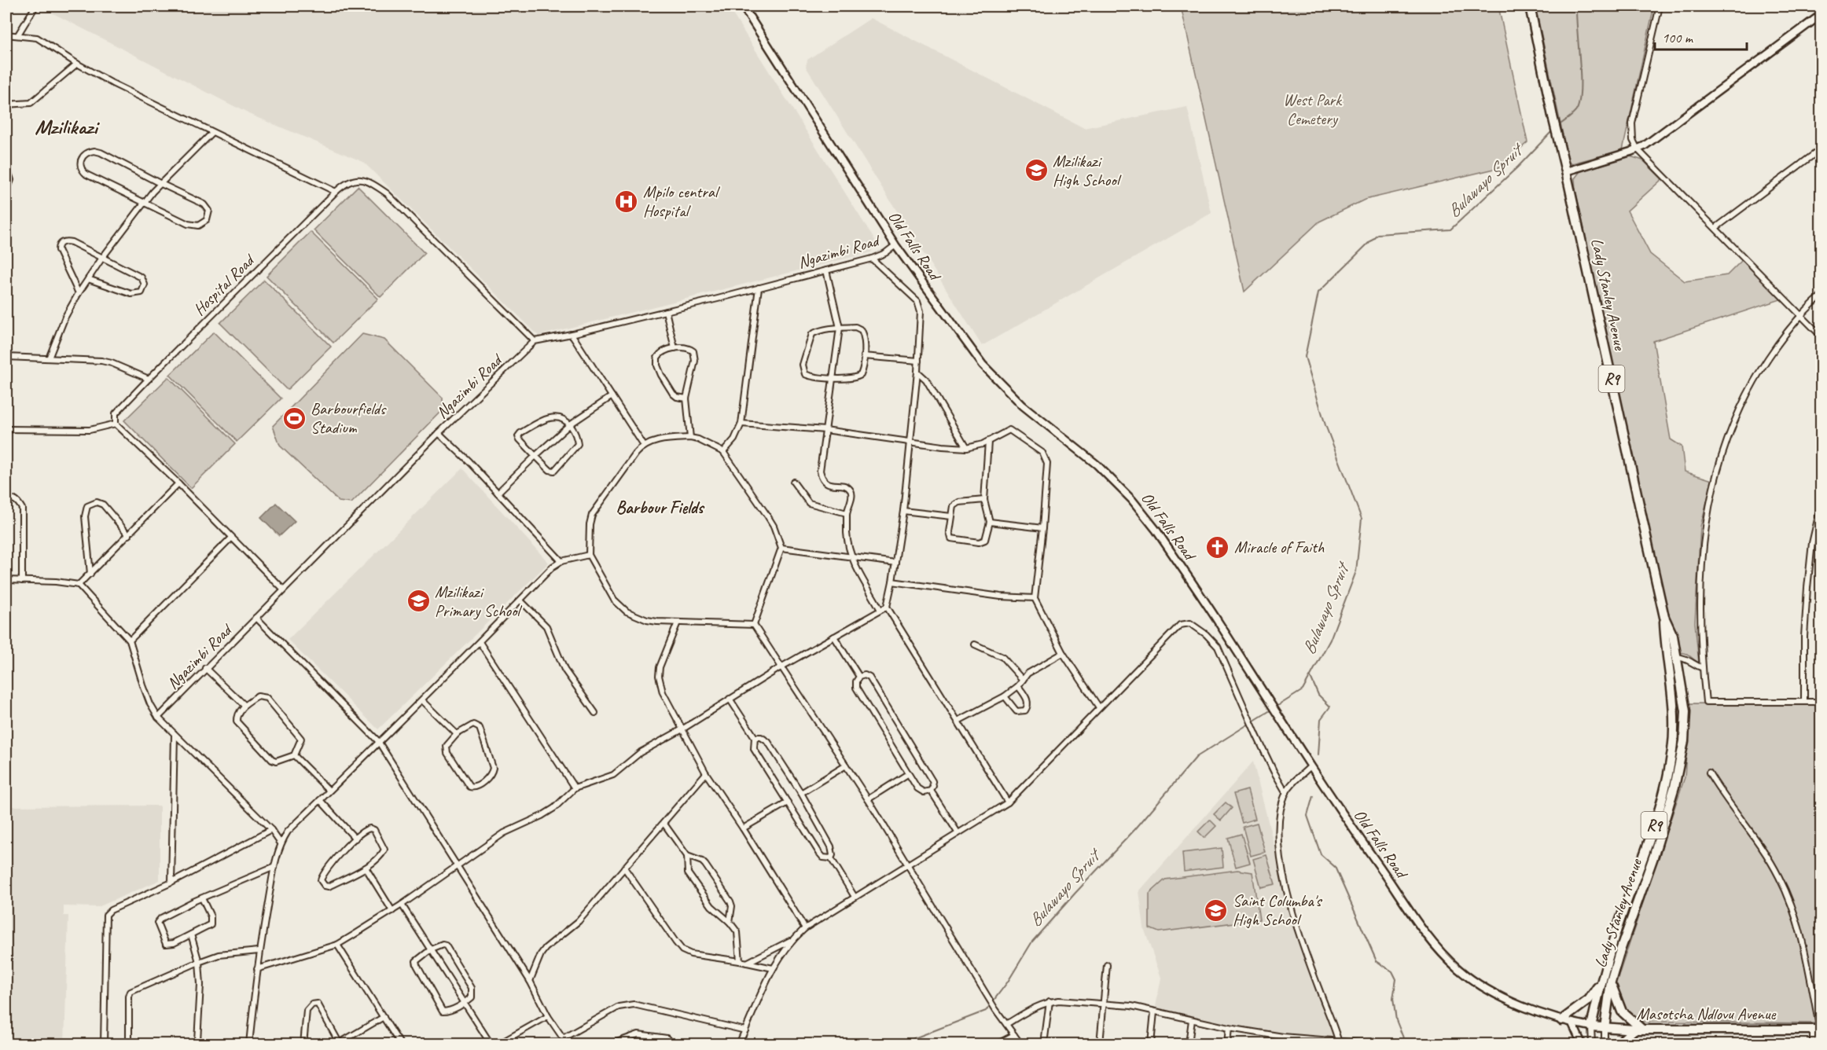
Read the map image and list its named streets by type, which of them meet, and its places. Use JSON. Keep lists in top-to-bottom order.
{
  "streets": {
    "highway": ["Lady Stanley Avenue", "R9", "Masotsha Ndlovu Avenue"],
    "street": ["Old Falls Road", "Ngazimbi Road", "Hospital Road"]
  },
  "crossings": [
    ["Old Falls Road", "Ngazimbi Road"],
    ["Old Falls Road", "Lady Stanley Avenue"],
    ["Old Falls Road", "Masotsha Ndlovu Avenue"],
    ["Ngazimbi Road", "Hospital Road"],
    ["Lady Stanley Avenue", "Masotsha Ndlovu Avenue"]
  ],
  "districts": ["Mzilikazi", "Barbour Fields"],
  "water": ["Bulawayo Spruit"],
  "parks": ["West Park Cemetery"],
  "places": {
    "school or university": ["Mzilikazi High School", "Mzilikazi Primary School", "Saint Columba's High School"],
    "hospital": ["Mpilo central Hospital"],
    "sports": ["Barbourfields Stadium"],
    "church": ["Miracle of Faith"]
  },
  "scale_bar": "100 m"
}
